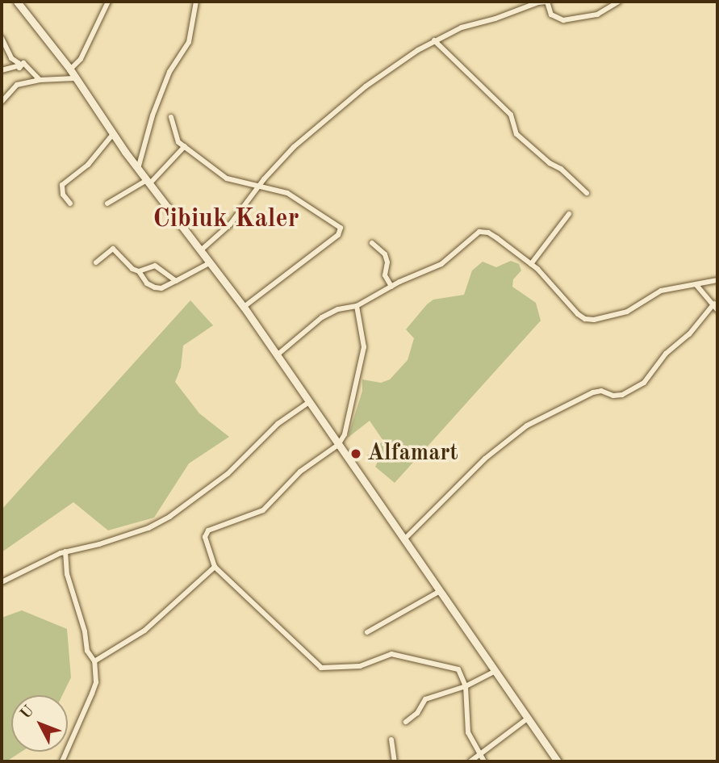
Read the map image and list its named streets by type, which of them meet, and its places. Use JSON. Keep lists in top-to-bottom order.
{
  "districts": ["Cibiuk Kaler"],
  "places": ["Alfamart"],
  "north": "top left"
}
